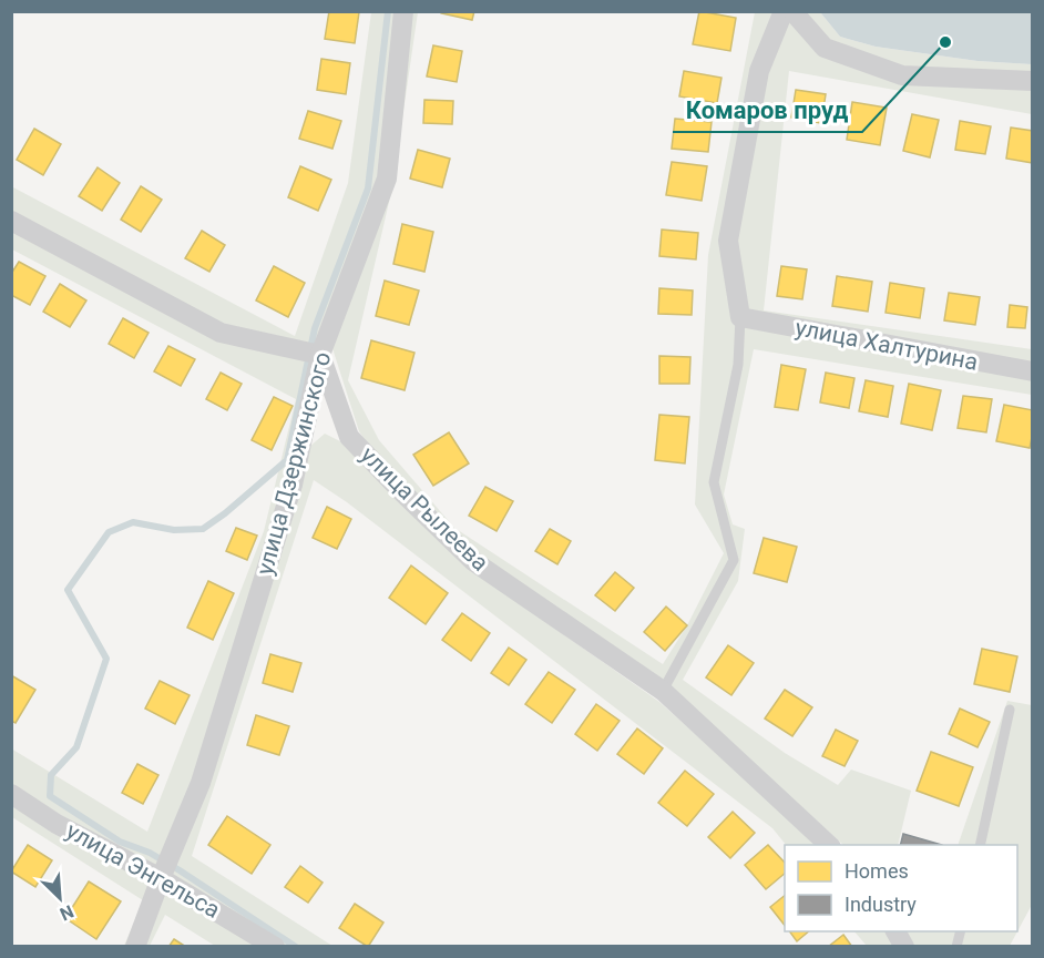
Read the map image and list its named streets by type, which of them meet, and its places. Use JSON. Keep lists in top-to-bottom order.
{
  "streets": {
    "street": [
      "улица Халтурина",
      "улица Дзержинского",
      "улица Рылеева",
      "улица Энгельса"
    ]
  },
  "crossings": [
    ["улица Дзержинского", "улица Рылеева"],
    ["улица Дзержинского", "улица Энгельса"]
  ],
  "places": ["Комаров пруд"],
  "legend": ["Homes", "Industry"],
  "north": "bottom right"
}
